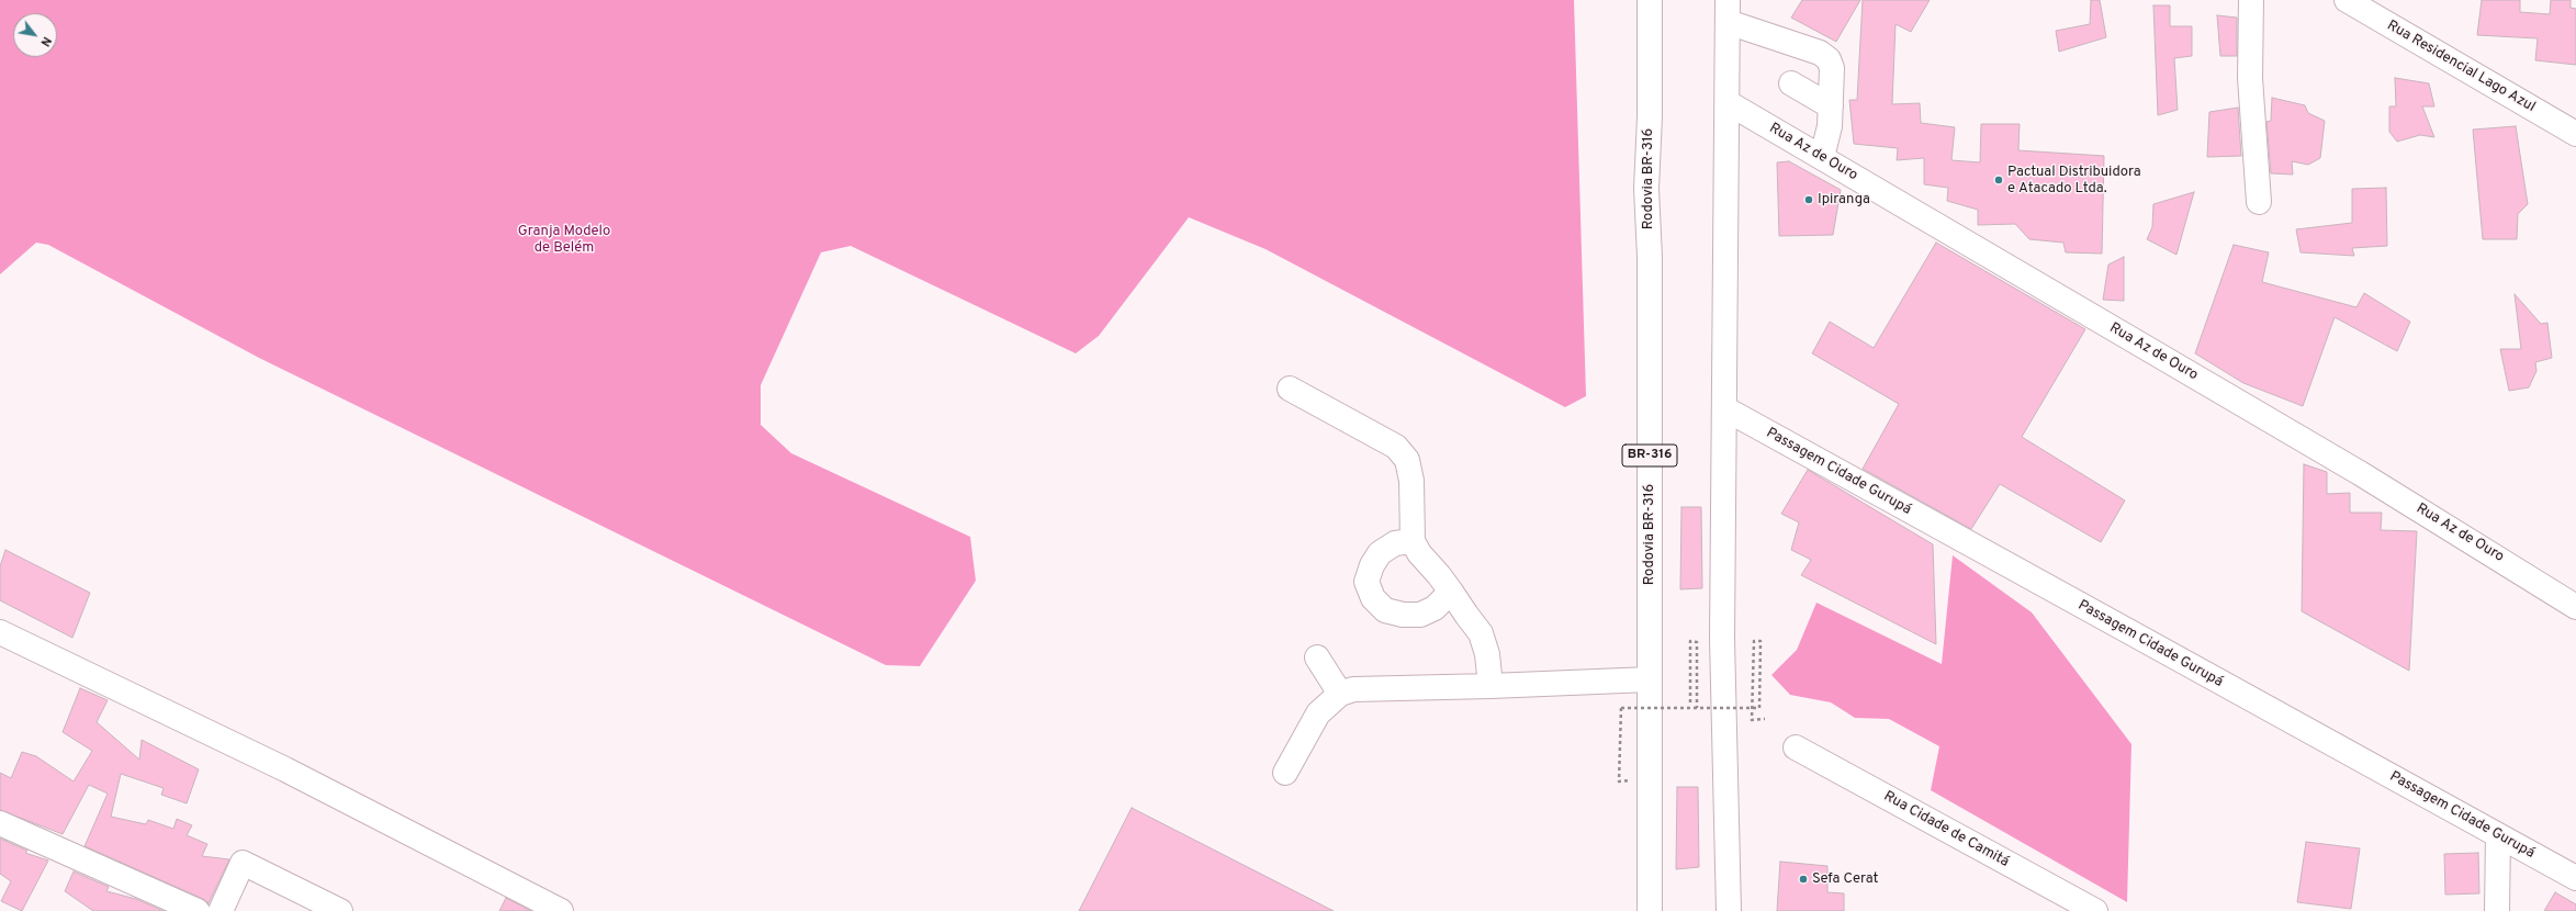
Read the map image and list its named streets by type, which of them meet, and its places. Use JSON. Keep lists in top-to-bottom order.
{
  "streets": {
    "main road": [
      "Rua Residencial Lago Azul",
      "Rua Az de Ouro",
      "Rodovia BR-316",
      "BR-316",
      "Passagem Cidade Gurupá",
      "Rua Cidade de Camitá"
    ]
  },
  "parks": ["Granja Modelo de Belém"],
  "places": ["Pactual Distribuidora e Atacado Ltda.", "Ipiranga", "Sefa Cerat"],
  "north": "bottom right"
}
